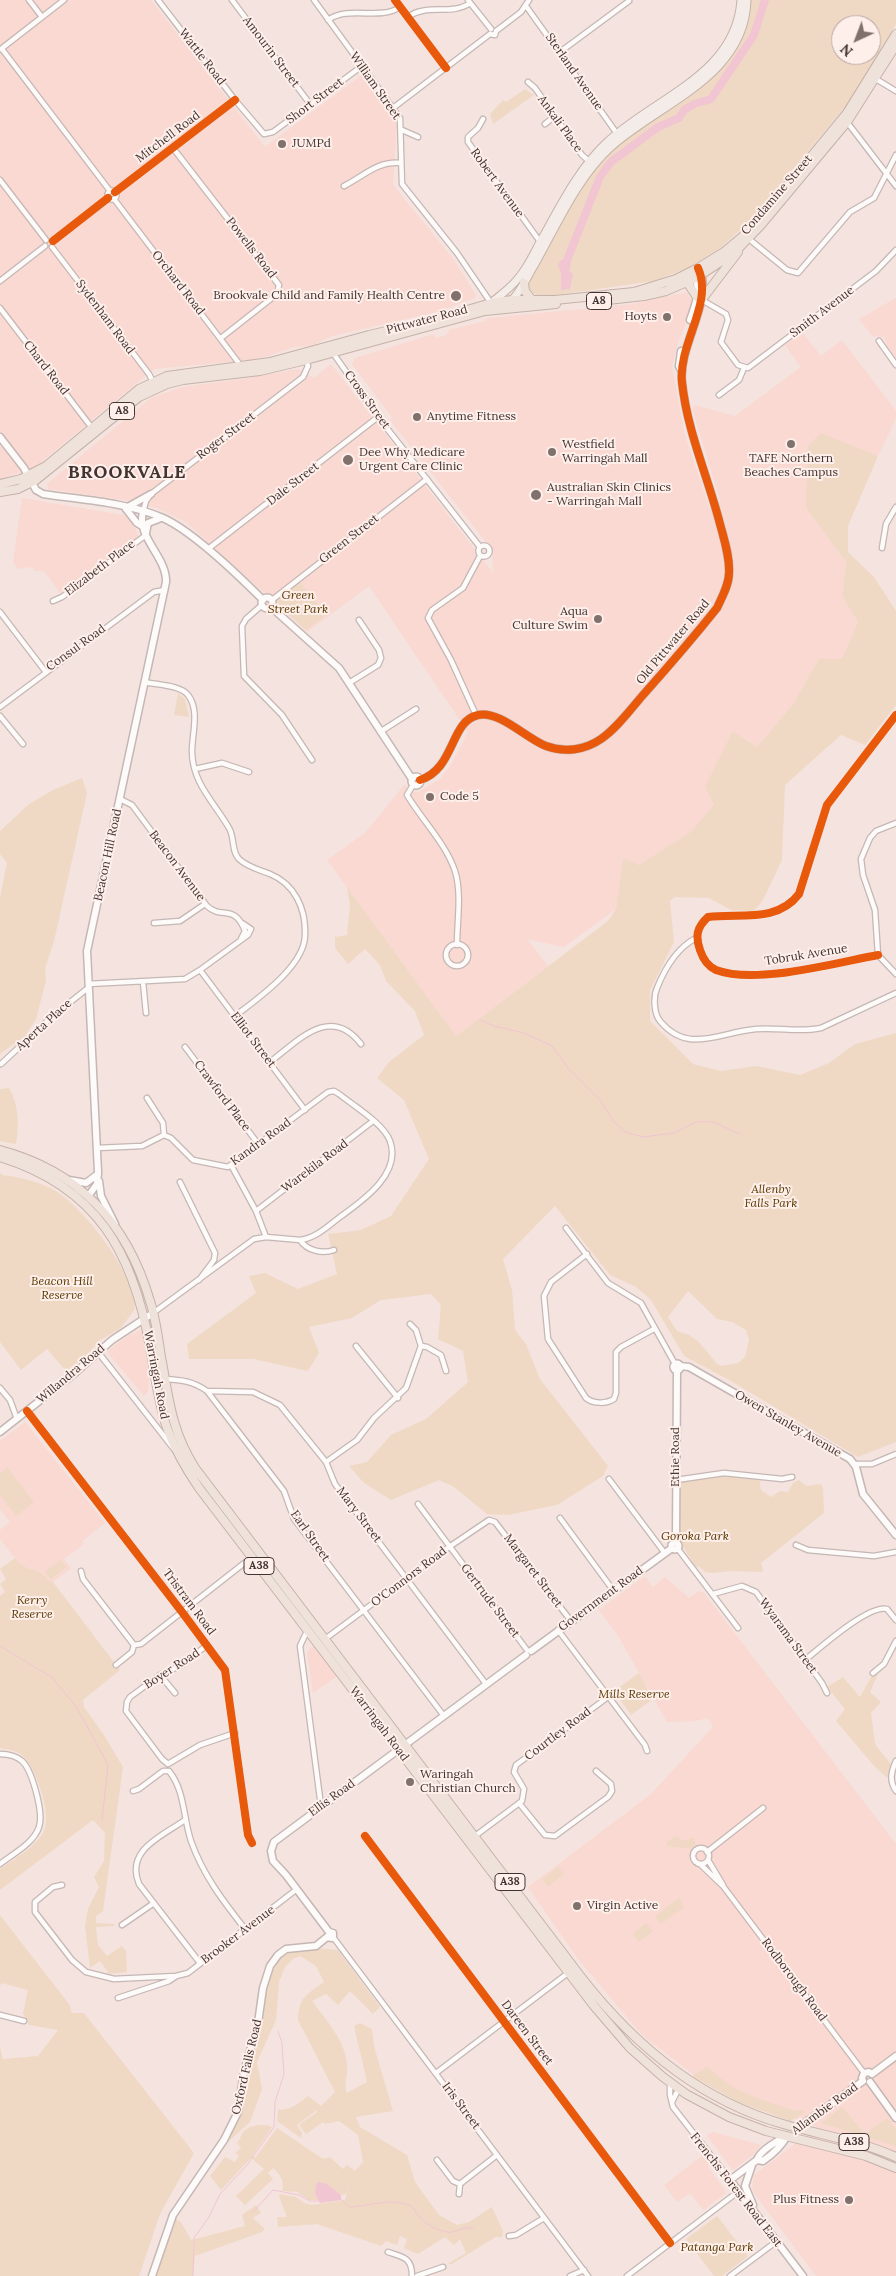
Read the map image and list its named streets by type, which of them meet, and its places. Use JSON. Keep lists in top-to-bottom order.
{
  "streets": {
    "highway": [
      "Condamine Street",
      "A8",
      "Pittwater Road",
      "Warringah Road",
      "A38",
      "Allambie Road"
    ],
    "street": [
      "Amourin Street",
      "Wattle Road",
      "Sterland Avenue",
      "William Street",
      "Short Street",
      "Ankali Place",
      "Mitchell Road",
      "Robert Avenue",
      "Powells Road",
      "Orchard Road",
      "Smith Avenue",
      "Sydenham Road",
      "Chard Road",
      "Cross Street",
      "Roger Street",
      "Dale Street",
      "Green Street",
      "Elizabeth Place",
      "Old Pittwater Road",
      "Consul Road",
      "Beacon Hill Road",
      "Beacon Avenue",
      "Tobruk Avenue",
      "Aperta Place",
      "Elliot Street",
      "Crawford Place",
      "Kandra Road",
      "Warekila Road",
      "Willandra Road",
      "Owen Stanley Avenue",
      "Ethie Road",
      "Mary Street",
      "Earl Street",
      "Margaret Street",
      "O'Connors Road",
      "Government Road",
      "Gertrude Street",
      "Tristram Road",
      "Wyarama Street",
      "Boyer Road",
      "Courtley Road",
      "Ellis Road",
      "Brooker Avenue",
      "Rodborough Road",
      "Dareen Street",
      "Oxford Falls Road",
      "Iris Street",
      "Frenchs Forest Road East"
    ]
  },
  "crossings": [
    ["Amourin Street", "Short Street"],
    ["Wattle Road", "Short Street"],
    ["Wattle Road", "Mitchell Road"],
    ["Sterland Avenue", "Pittwater Road"],
    ["William Street", "Short Street"],
    ["William Street", "Condamine Street"],
    ["William Street", "Pittwater Road"],
    ["Ankali Place", "Pittwater Road"],
    ["Mitchell Road", "Powells Road"],
    ["Robert Avenue", "Pittwater Road"],
    ["Condamine Street", "Pittwater Road"],
    ["Condamine Street", "Old Pittwater Road"],
    ["Powells Road", "Orchard Road"],
    ["Orchard Road", "Pittwater Road"],
    ["Sydenham Road", "Pittwater Road"],
    ["Pittwater Road", "Chard Road"],
    ["Pittwater Road", "Cross Street"],
    ["Pittwater Road", "Roger Street"],
    ["Cross Street", "Dale Street"],
    ["Cross Street", "Green Street"],
    ["Roger Street", "Beacon Hill Road"],
    ["Elizabeth Place", "Beacon Hill Road"],
    ["Consul Road", "Beacon Hill Road"],
    ["Beacon Hill Road", "Beacon Avenue"],
    ["Beacon Hill Road", "Aperta Place"],
    ["Beacon Hill Road", "Warringah Road"],
    ["Beacon Avenue", "Aperta Place"],
    ["Beacon Avenue", "Elliot Street"],
    ["Elliot Street", "Kandra Road"],
    ["Crawford Place", "Kandra Road"],
    ["Kandra Road", "Warekila Road"],
    ["Willandra Road", "Warringah Road"],
    ["Willandra Road", "Tristram Road"],
    ["Warringah Road", "Earl Street"],
    ["Warringah Road", "O'Connors Road"],
    ["Warringah Road", "Government Road"],
    ["Warringah Road", "Ellis Road"],
    ["Warringah Road", "Allambie Road"],
    ["Warringah Road", "Frenchs Forest Road East"],
    ["Owen Stanley Avenue", "Ethie Road"],
    ["Ethie Road", "Government Road"],
    ["Mary Street", "Earl Street"],
    ["Mary Street", "O'Connors Road"],
    ["Mary Street", "Government Road"],
    ["Earl Street", "O'Connors Road"],
    ["Earl Street", "Government Road"],
    ["Margaret Street", "O'Connors Road"],
    ["Margaret Street", "Government Road"],
    ["O'Connors Road", "Gertrude Street"],
    ["Government Road", "Gertrude Street"],
    ["Government Road", "Ellis Road"],
    ["Tristram Road", "Boyer Road"],
    ["Ellis Road", "Brooker Avenue"],
    ["Rodborough Road", "Allambie Road"],
    ["Oxford Falls Road", "Iris Street"],
    ["Allambie Road", "Frenchs Forest Road East"]
  ],
  "districts": ["BROOKVALE"],
  "parks": [
    "Green Street Park",
    "Allenby Falls Park",
    "Beacon Hill Reserve",
    "Goroka Park",
    "Kerry Reserve",
    "Mills Reserve",
    "Patanga Park"
  ],
  "places": [
    "JUMPd",
    "Brookvale Child and Family Health Centre",
    "Hoyts",
    "Anytime Fitness",
    "TAFE Northern Beaches Campus",
    "Westfield Warringah Mall",
    "Dee Why Medicare Urgent Care Clinic",
    "Australian Skin Clinics - Warringah Mall",
    "Aqua Culture Swim",
    "Code 5",
    "Waringah Christian Church",
    "Virgin Active",
    "Plus Fitness"
  ],
  "north": "bottom left"
}
